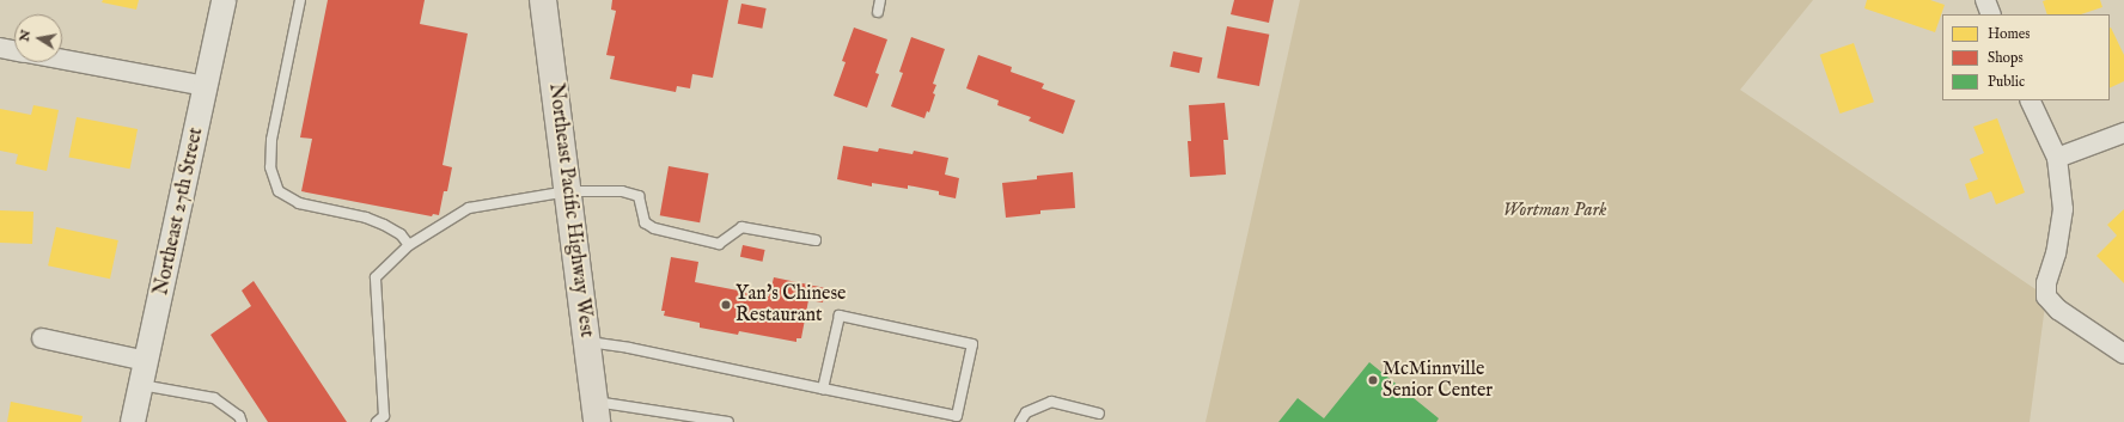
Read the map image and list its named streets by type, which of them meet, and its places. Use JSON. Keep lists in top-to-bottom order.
{
  "streets": {
    "highway": ["Northeast Pacific Highway West"],
    "street": ["Northeast 27th Street"]
  },
  "parks": ["Wortman Park"],
  "places": ["Yan's Chinese Restaurant", "McMinnville Senior Center"],
  "legend": ["Homes", "Shops", "Public"],
  "north": "left"
}
